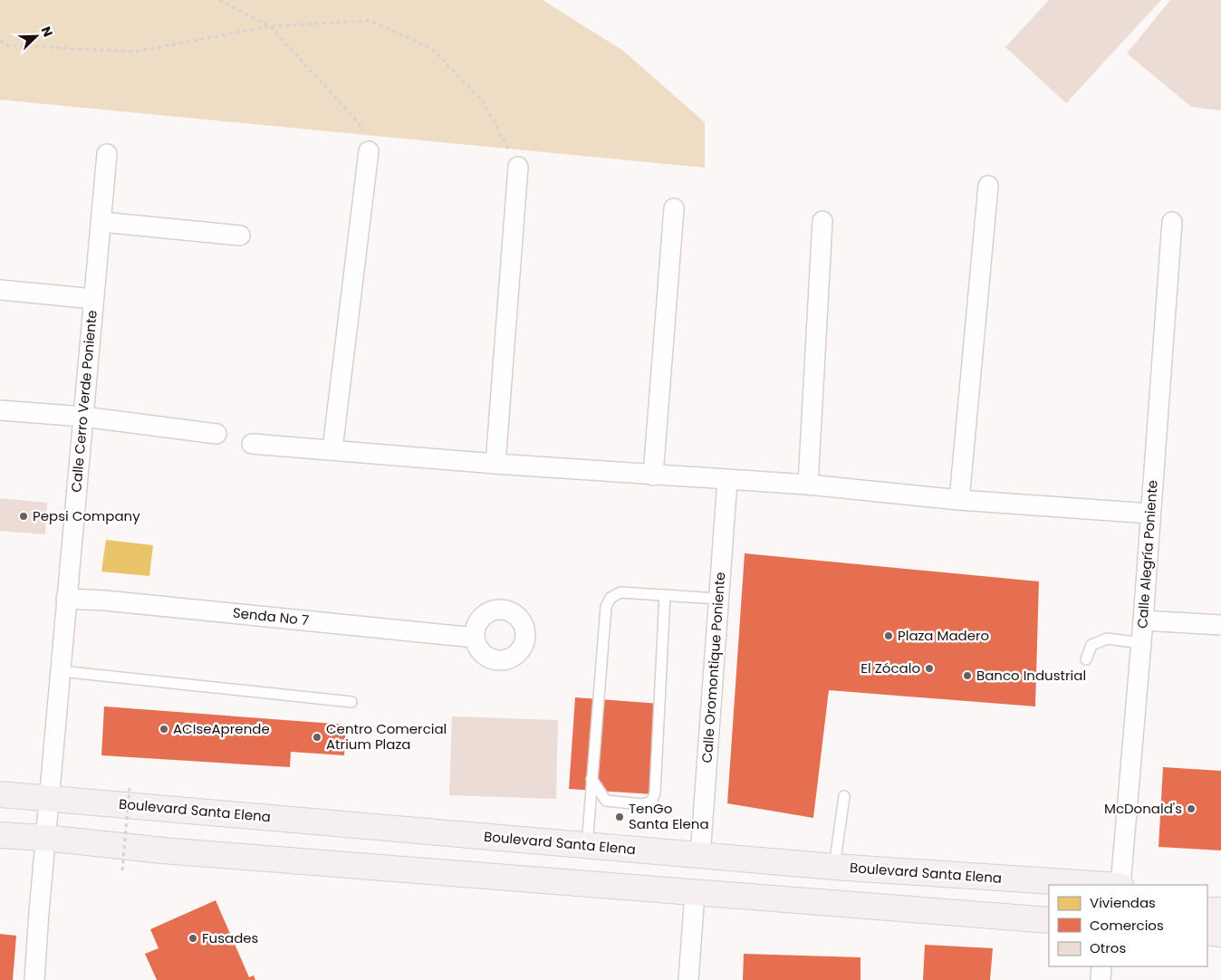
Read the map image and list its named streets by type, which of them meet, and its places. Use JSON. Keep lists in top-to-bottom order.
{
  "streets": {
    "main road": ["Boulevard Santa Elena"],
    "street": [
      "Calle Cerro Verde Poniente",
      "Calle Alegría Poniente",
      "Senda No 7",
      "Calle Oromontique Poniente"
    ]
  },
  "crossings": [
    ["Calle Cerro Verde Poniente", "Senda No 7"],
    ["Calle Cerro Verde Poniente", "Boulevard Santa Elena"],
    ["Calle Oromontique Poniente", "Boulevard Santa Elena"]
  ],
  "places": [
    "Pepsi Company",
    "Plaza Madero",
    "El Zócalo",
    "Banco Industrial",
    "ACIseAprende",
    "Centro Comercial Atrium Plaza",
    "McDonald's",
    "TenGo Santa Elena",
    "Fusades"
  ],
  "legend": ["Viviendas", "Comercios", "Otros"],
  "north": "top right"
}
